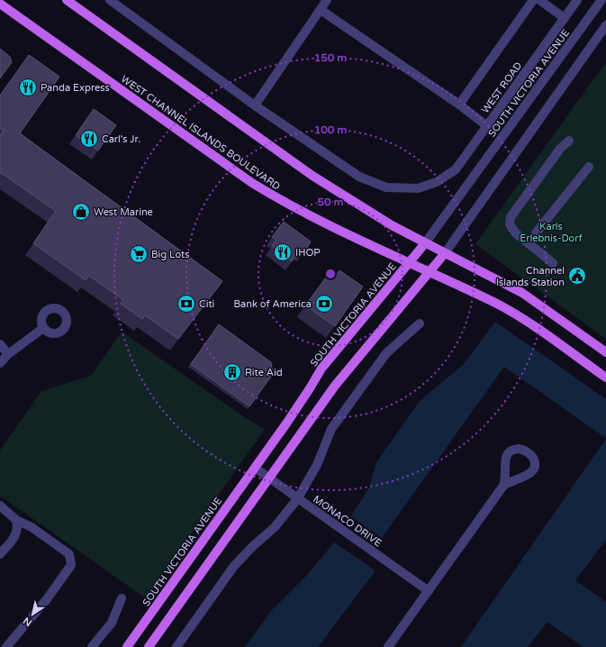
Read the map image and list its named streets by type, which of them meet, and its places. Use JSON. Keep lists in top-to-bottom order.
{
  "streets": {
    "main road": ["SOUTH VICTORIA AVENUE", "WEST CHANNEL ISLANDS BOULEVARD"],
    "street": ["WEST ROAD", "MONACO DRIVE"]
  },
  "crossings": [
    ["SOUTH VICTORIA AVENUE", "WEST CHANNEL ISLANDS BOULEVARD"],
    ["SOUTH VICTORIA AVENUE", "MONACO DRIVE"]
  ],
  "parks": ["Karls Erlebnis-Dorf"],
  "places": {
    "restaurant": ["Panda Express", "Carl's Jr.", "IHOP"],
    "shop": ["West Marine"],
    "supermarket": ["Big Lots"],
    "public building": ["Channel Islands Station"],
    "bank": ["Citi", "Bank of America"],
    "building": ["Rite Aid"]
  },
  "north": "bottom left",
  "rings": ["150 m", "100 m", "50 m"]
}
